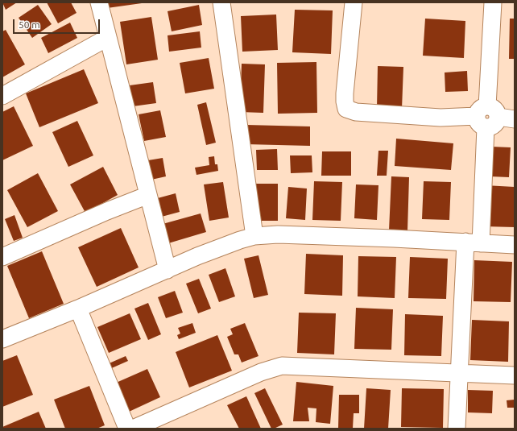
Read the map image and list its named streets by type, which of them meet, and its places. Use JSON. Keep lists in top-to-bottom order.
{
  "scale_bar": "50 m"
}
